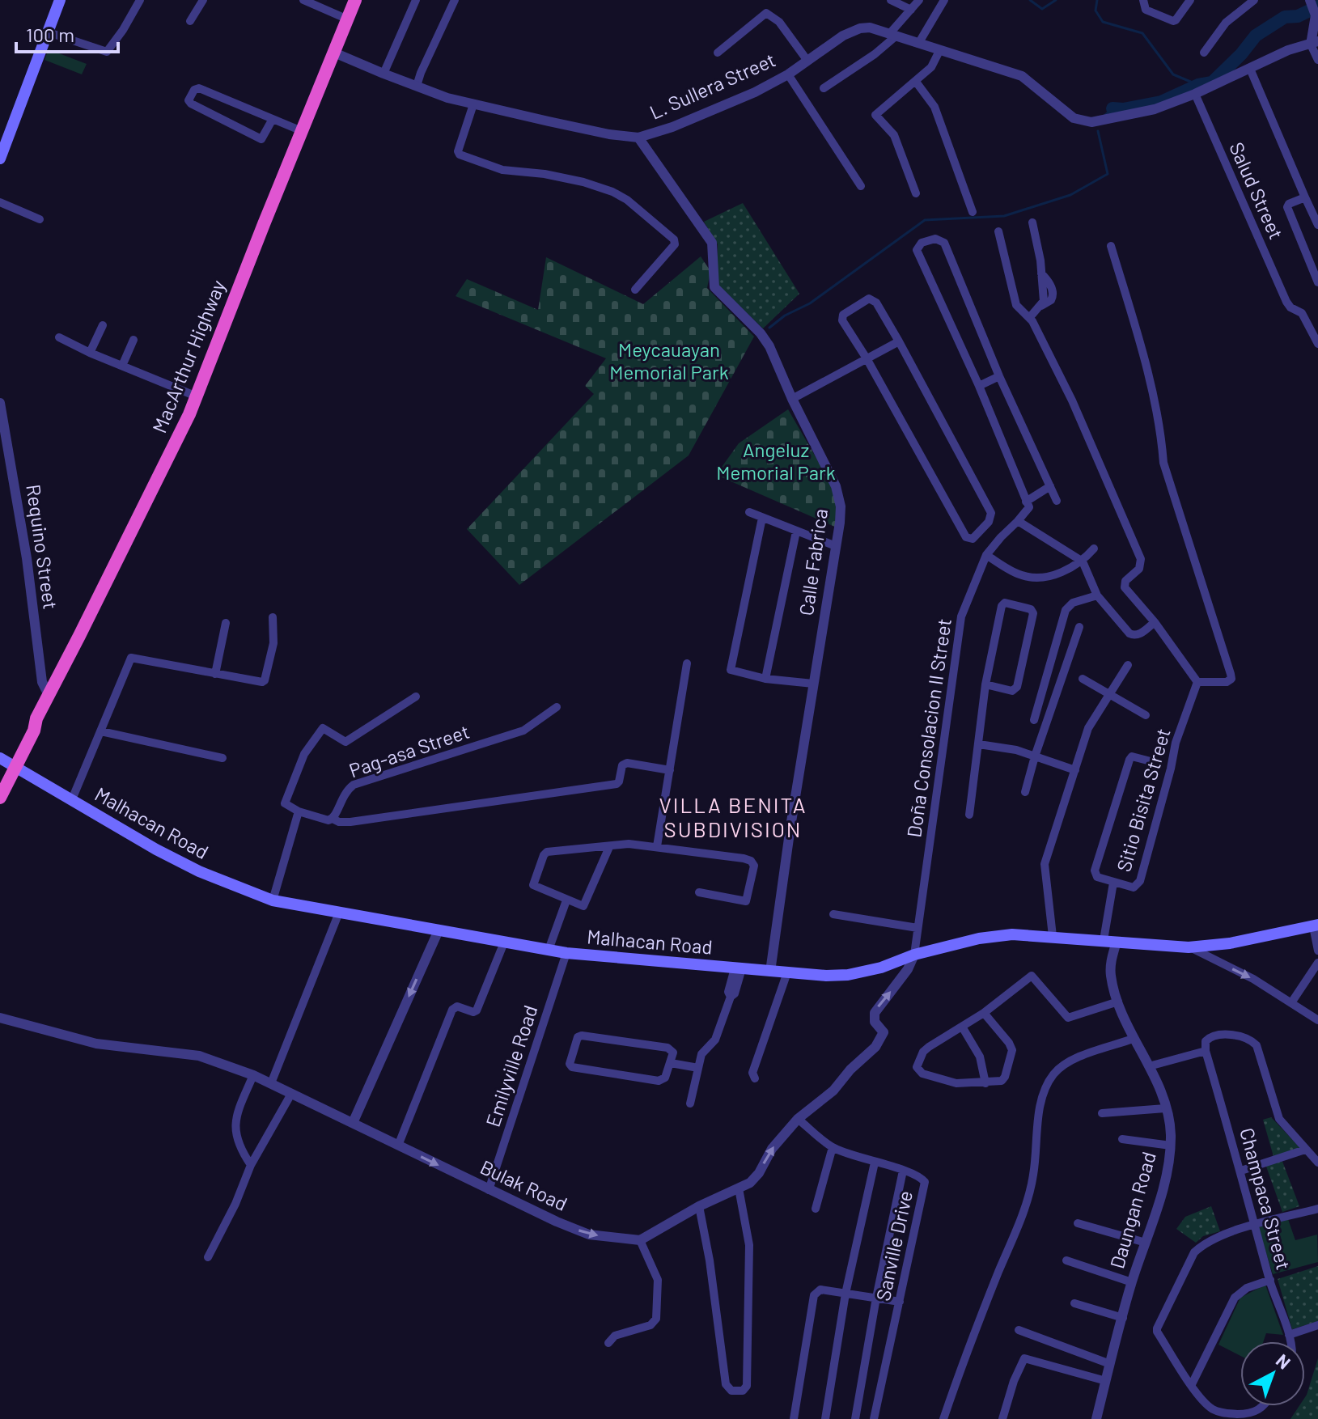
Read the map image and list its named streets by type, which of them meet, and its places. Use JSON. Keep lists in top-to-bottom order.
{
  "streets": {
    "highway": ["MacArthur Highway"],
    "main road": ["Malhacan Road"],
    "street": [
      "L. Sullera Street",
      "Salud Street",
      "Requino Street",
      "Calle Fabrica",
      "Doña Consolacion II Street",
      "Pag-asa Street",
      "Sitio Bisita Street",
      "Emilyville Road",
      "Bulak Road",
      "Champaca Street",
      "Daungan Road",
      "Sanville Drive"
    ]
  },
  "crossings": [
    ["L. Sullera Street", "Salud Street"],
    ["L. Sullera Street", "MacArthur Highway"],
    ["L. Sullera Street", "Calle Fabrica"],
    ["MacArthur Highway", "Requino Street"],
    ["MacArthur Highway", "Malhacan Road"],
    ["Calle Fabrica", "Malhacan Road"],
    ["Doña Consolacion II Street", "Malhacan Road"],
    ["Sitio Bisita Street", "Malhacan Road"],
    ["Malhacan Road", "Emilyville Road"],
    ["Malhacan Road", "Daungan Road"],
    ["Emilyville Road", "Bulak Road"]
  ],
  "one_way": ["Bulak Road"],
  "districts": ["VILLA BENITA SUBDIVISION"],
  "parks": ["Meycauayan Memorial Park", "Angeluz Memorial Park"],
  "scale_bar": "100 m",
  "north": "top right"
}
